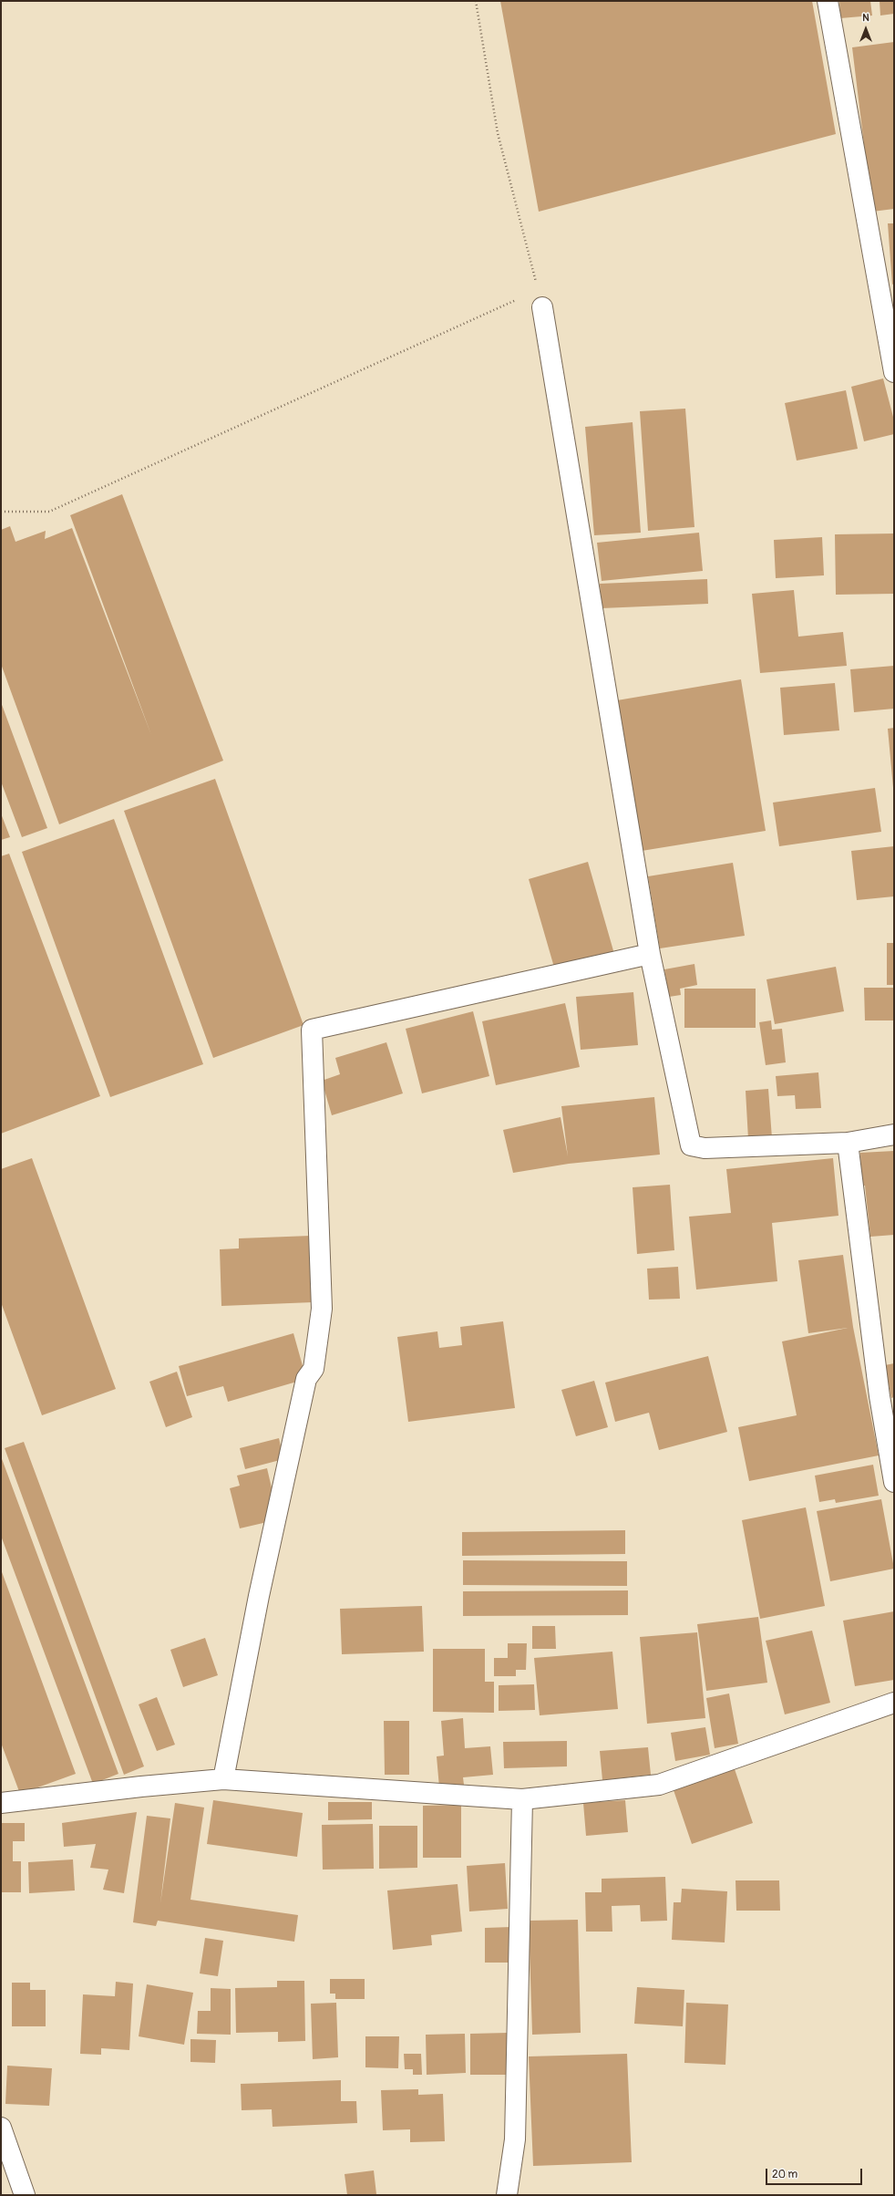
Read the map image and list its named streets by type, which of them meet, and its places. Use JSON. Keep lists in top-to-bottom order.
{
  "scale_bar": "20 m",
  "north": "top"
}
